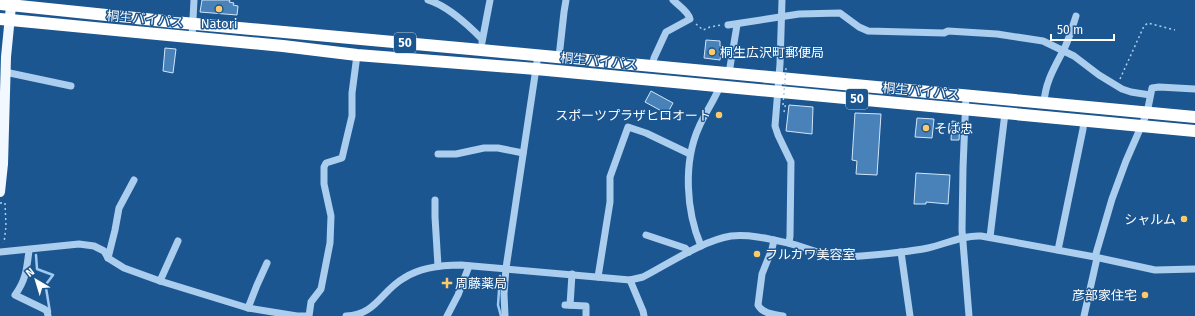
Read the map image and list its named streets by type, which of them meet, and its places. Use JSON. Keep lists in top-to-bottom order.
{
  "streets": {
    "highway": ["桐生バイパス", "50"]
  },
  "places": {
    "other": [
      "Natori",
      "桐生広沢町郵便局",
      "スポーツプラザヒロオート",
      "そば忠",
      "シャルム",
      "フルカワ美容室",
      "彦部家住宅"
    ],
    "health": ["周藤薬局"]
  },
  "scale_bar": "50 m",
  "north": "top left"
}
